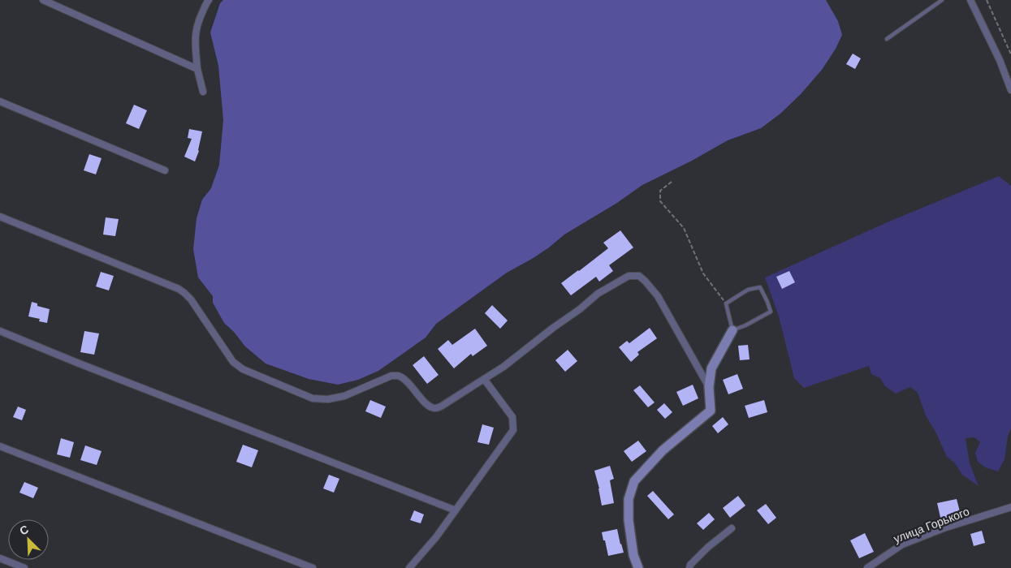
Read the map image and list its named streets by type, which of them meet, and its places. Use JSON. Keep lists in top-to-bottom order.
{
  "streets": {
    "street": ["улица Горького"]
  },
  "north": "top left"
}
